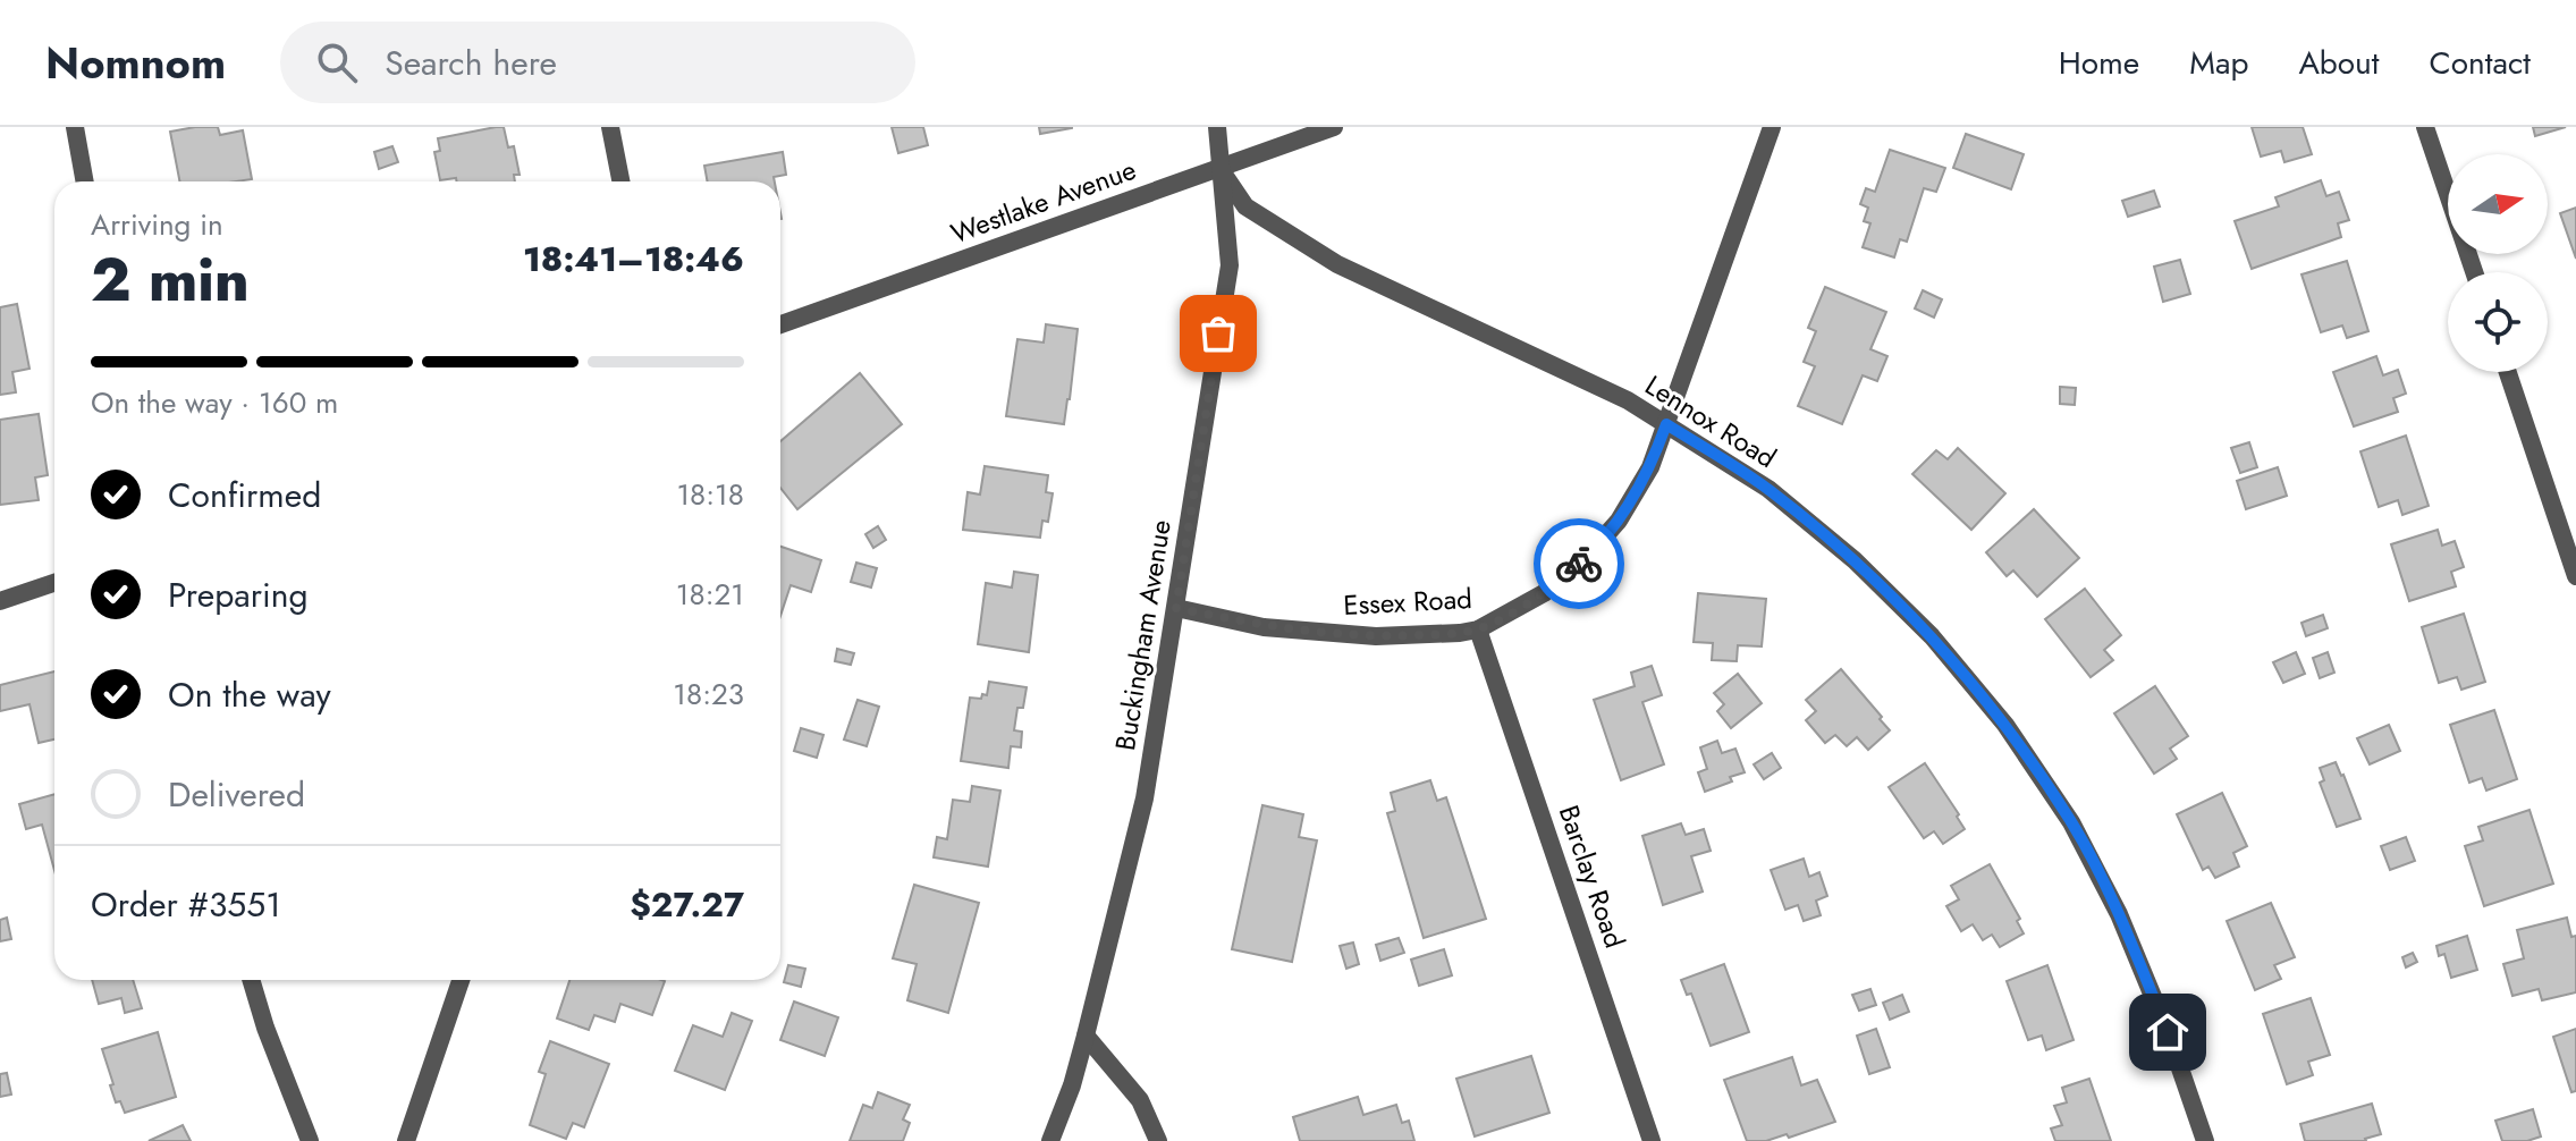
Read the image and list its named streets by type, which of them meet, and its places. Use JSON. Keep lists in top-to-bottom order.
{
  "streets": {
    "street": [
      "Westlake Avenue",
      "Lennox Road",
      "Essex Road",
      "Buckingham Avenue",
      "Barclay Road"
    ]
  },
  "crossings": [
    ["Westlake Avenue", "Lennox Road"],
    ["Westlake Avenue", "Buckingham Avenue"],
    ["Lennox Road", "Essex Road"],
    ["Lennox Road", "Buckingham Avenue"],
    ["Essex Road", "Buckingham Avenue"],
    ["Essex Road", "Barclay Road"]
  ],
  "north": "right",
  "page": {
    "header": "Nomnom",
    "search": "Search here",
    "nav": [
      "Home",
      "Map",
      "About",
      "Contact"
    ],
    "heading": ["2 min", "Arriving in", "18:41–18:46"],
    "panel": ["Order #3551", "$27.27"],
    "bar": "On the way · 160 m",
    "list": [
      ["Confirmed", "18:18"],
      ["Preparing", "18:21"],
      ["On the way", "18:23"],
      "Delivered"
    ]
  }
}
